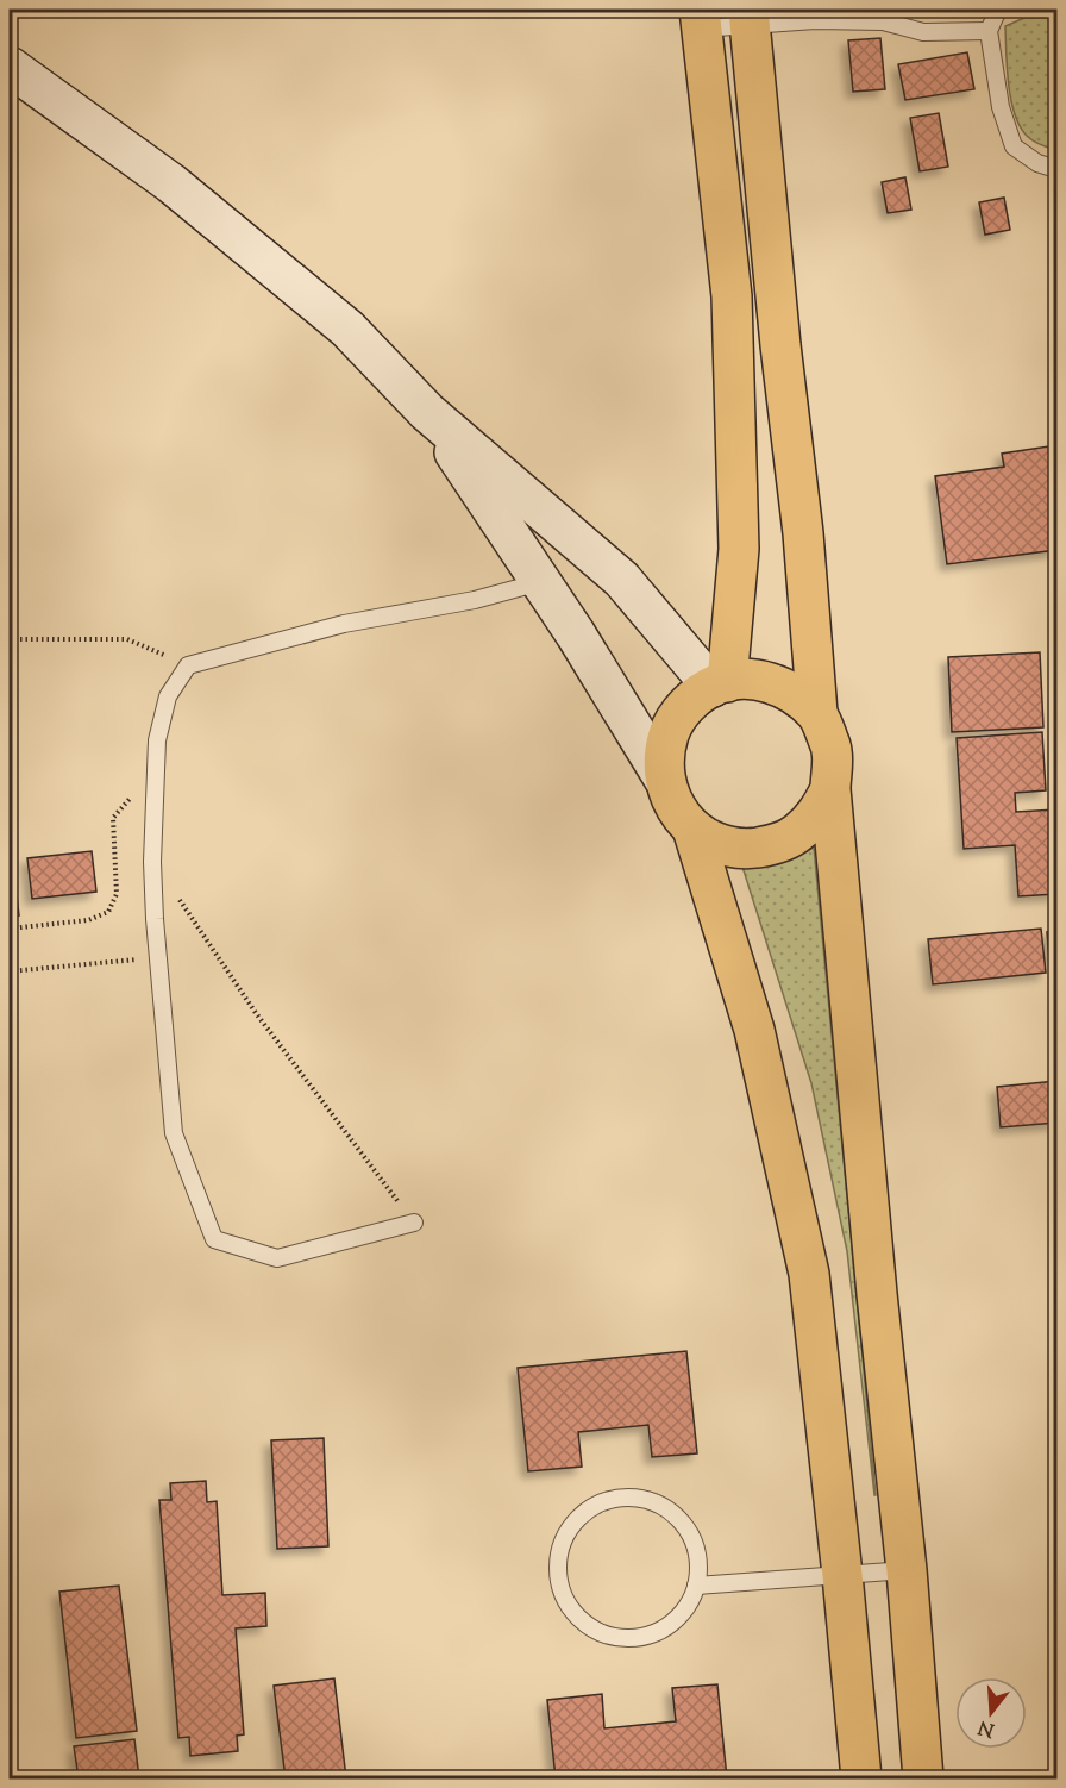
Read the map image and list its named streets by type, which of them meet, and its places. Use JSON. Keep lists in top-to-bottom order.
{
  "north": "bottom"
}
